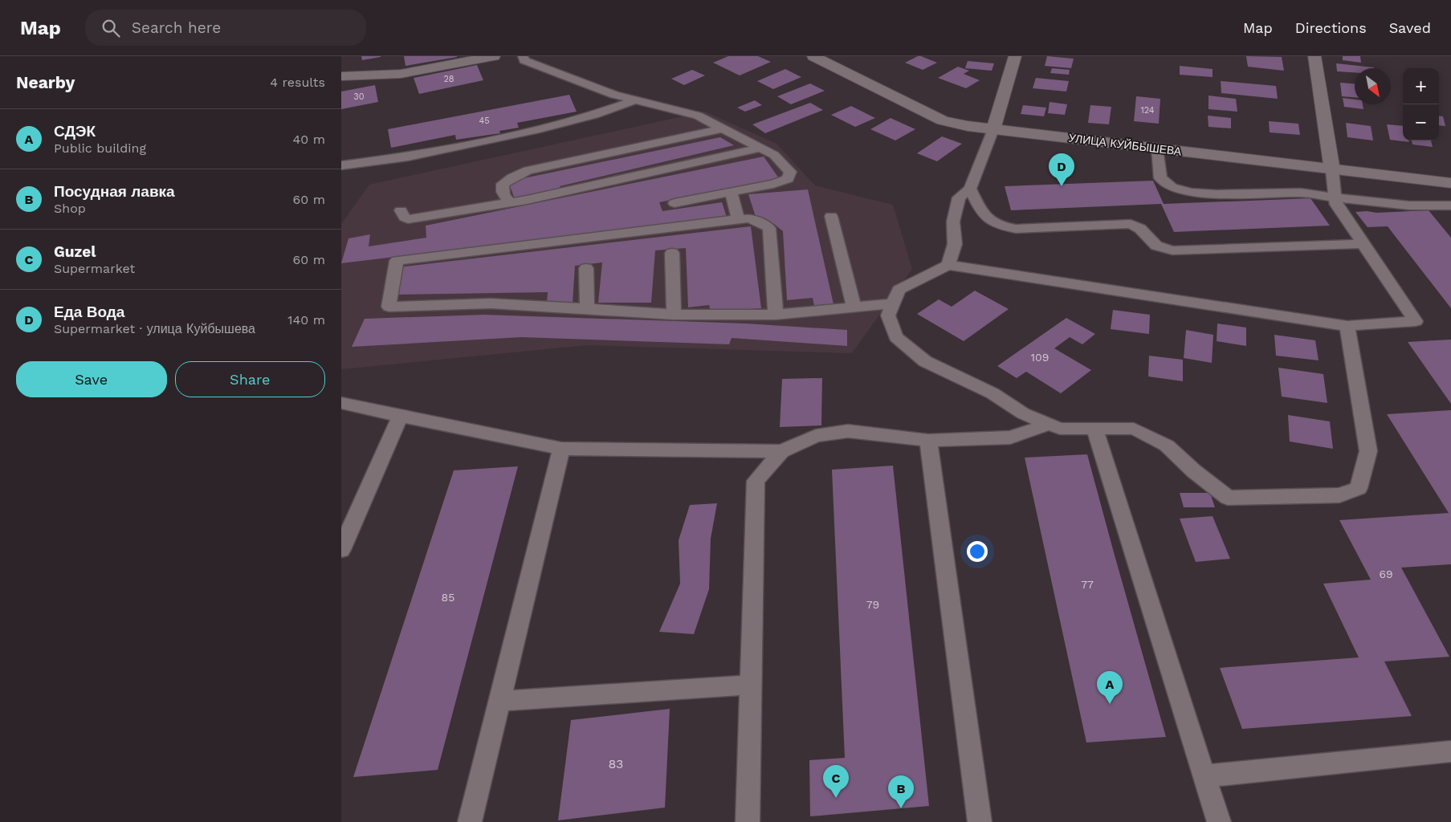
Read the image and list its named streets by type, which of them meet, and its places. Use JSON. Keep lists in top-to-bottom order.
{
  "streets": {
    "main road": ["УЛИЦА КУЙБЫШЕВА"]
  },
  "house_numbers": [
    "28",
    "30",
    "124",
    "45",
    "109",
    "69",
    "77",
    "85",
    "79",
    "83"
  ],
  "north": "bottom right",
  "page": {
    "header": "Map",
    "search": "Search here",
    "nav": ["Map", "Directions", "Saved"],
    "heading": ["Nearby", "4 results"],
    "map_buttons": ["+", "−"],
    "list": [
      {
        "mark": "A",
        "name": "СДЭК",
        "note": "Public building",
        "value": "40 m"
      },
      {
        "mark": "B",
        "name": "Посудная лавка",
        "note": "Shop",
        "value": "60 m"
      },
      {
        "mark": "C",
        "name": "Guzel",
        "note": "Supermarket",
        "value": "60 m"
      },
      {
        "mark": "D",
        "name": "Еда Вода",
        "note": "Supermarket · улица Куйбышева",
        "value": "140 m"
      }
    ],
    "pins": [
      "D",
      "A",
      "C",
      "B"
    ],
    "buttons": ["Save", "Share"]
  }
}
